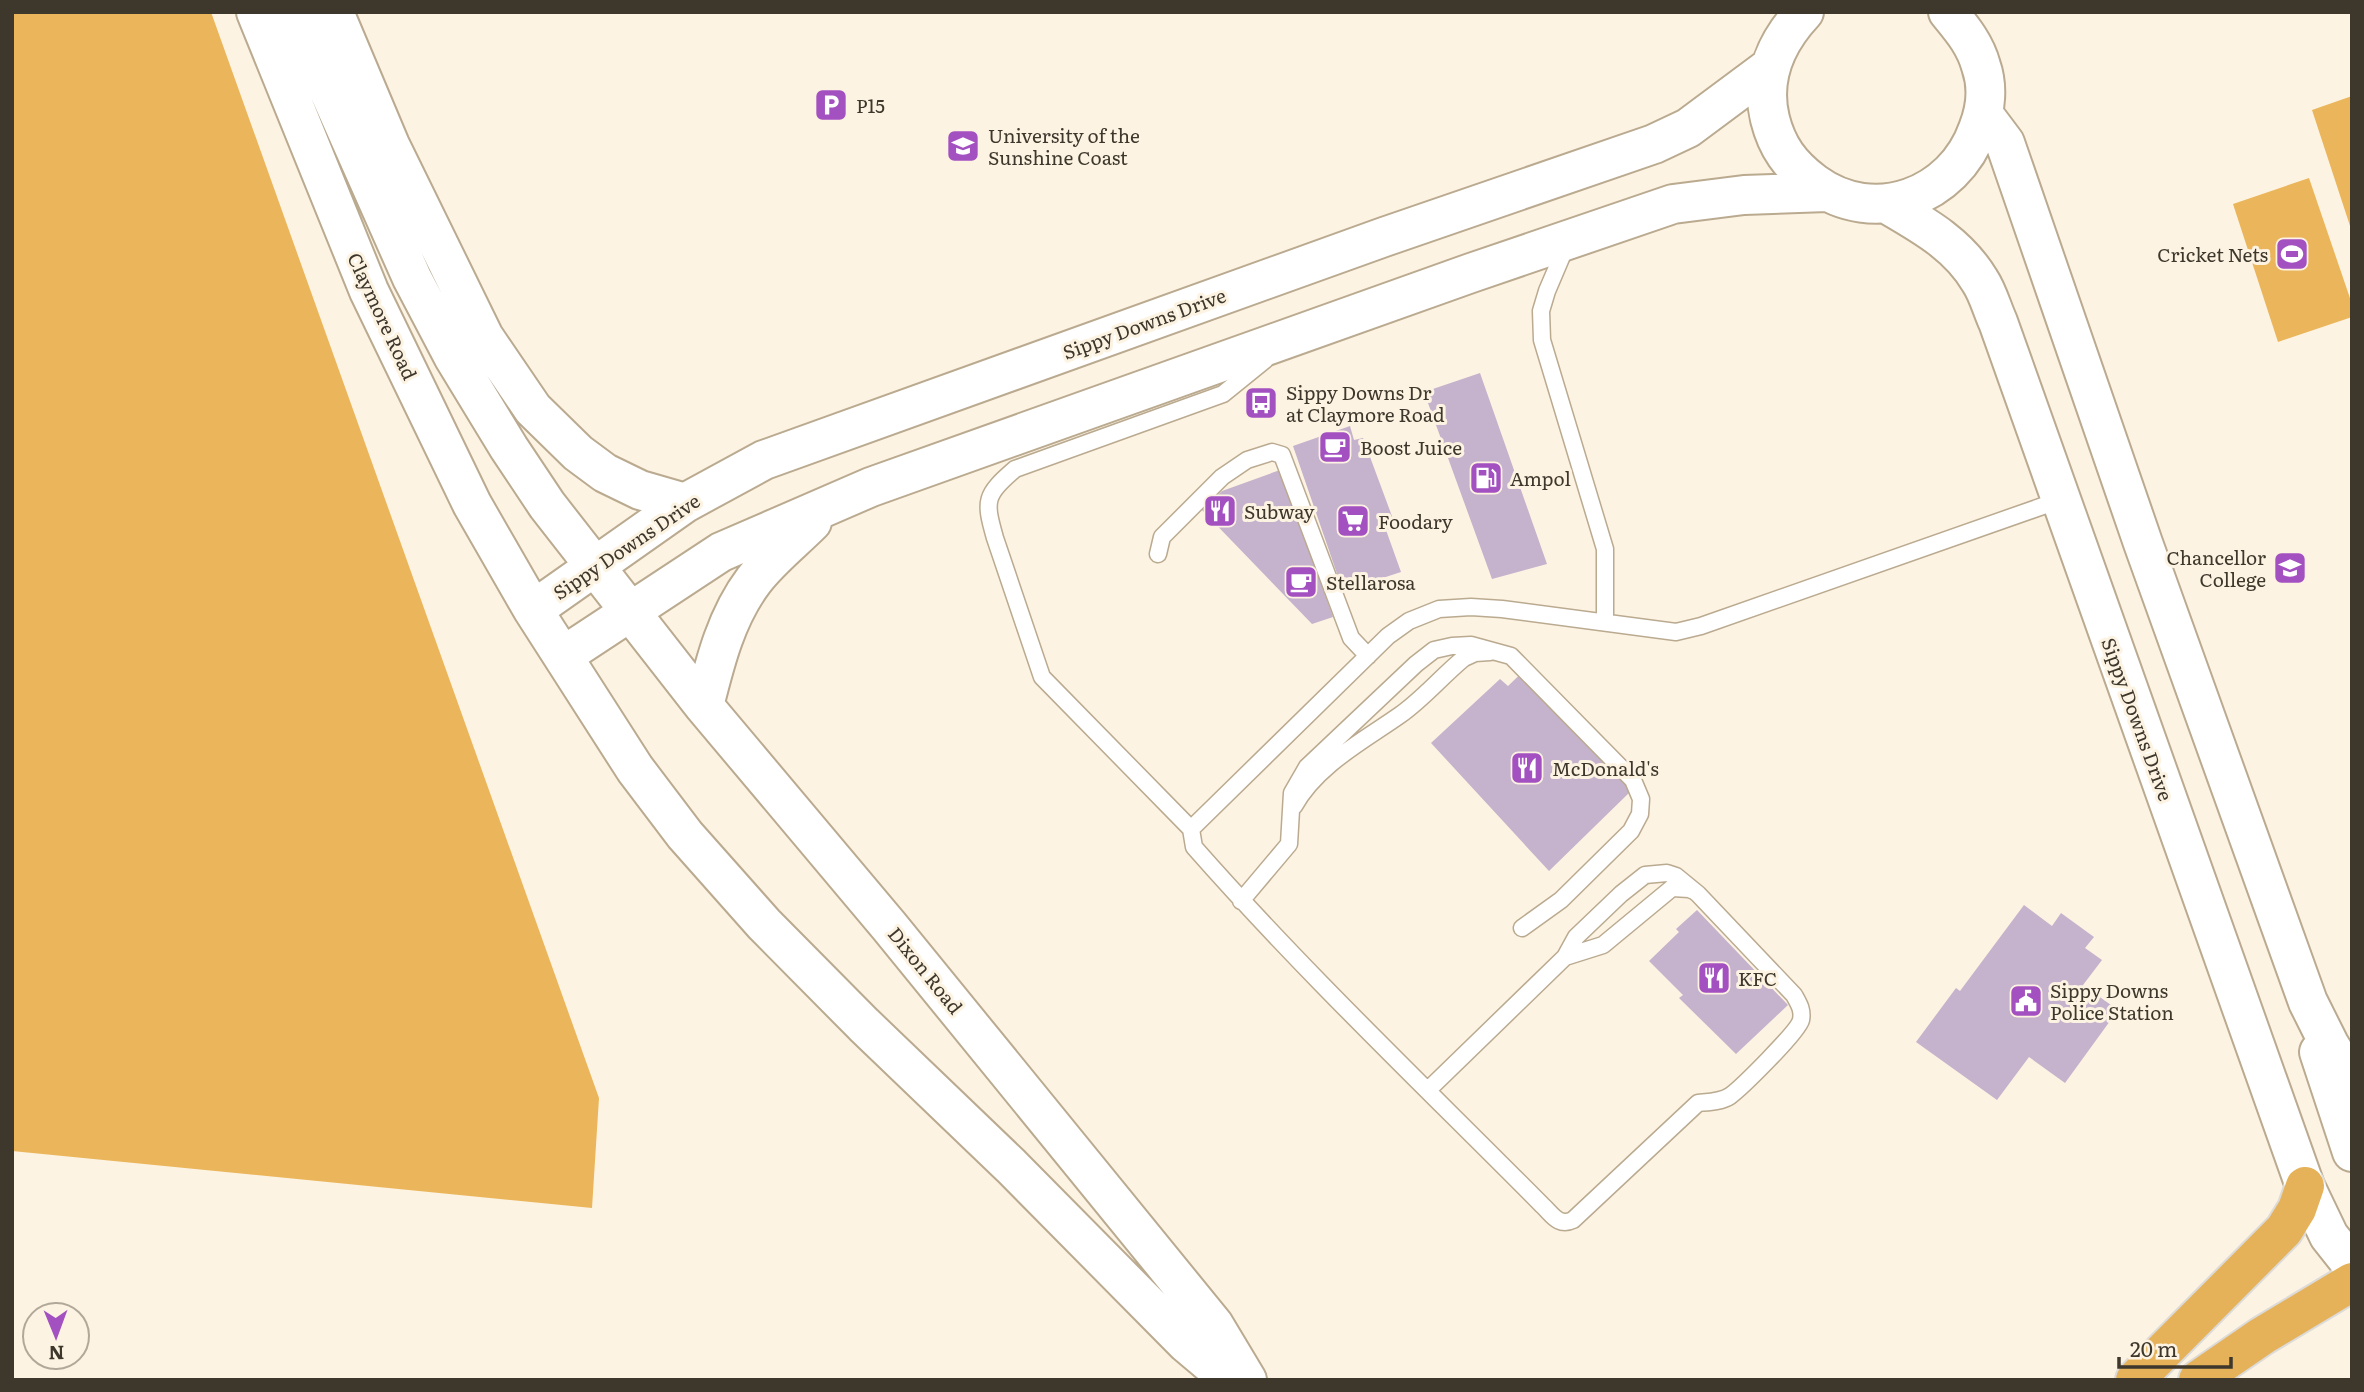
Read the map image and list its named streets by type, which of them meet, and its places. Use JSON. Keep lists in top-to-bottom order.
{
  "streets": {
    "main road": ["Claymore Road", "Sippy Downs Drive", "Dixon Road"]
  },
  "crossings": [
    ["Claymore Road", "Sippy Downs Drive"],
    ["Sippy Downs Drive", "Dixon Road"]
  ],
  "places": {
    "parking": ["P15"],
    "school or university": ["University of the Sunshine Coast", "Chancellor College"],
    "sports": ["Cricket Nets"],
    "bus stop": ["Sippy Downs Dr at Claymore Road"],
    "cafe": ["Boost Juice", "Stellarosa"],
    "fuel station": ["Ampol"],
    "restaurant": ["Subway", "McDonald's", "KFC"],
    "supermarket": ["Foodary"],
    "public building": ["Sippy Downs Police Station"]
  },
  "scale_bar": "20 m",
  "north": "bottom"
}
